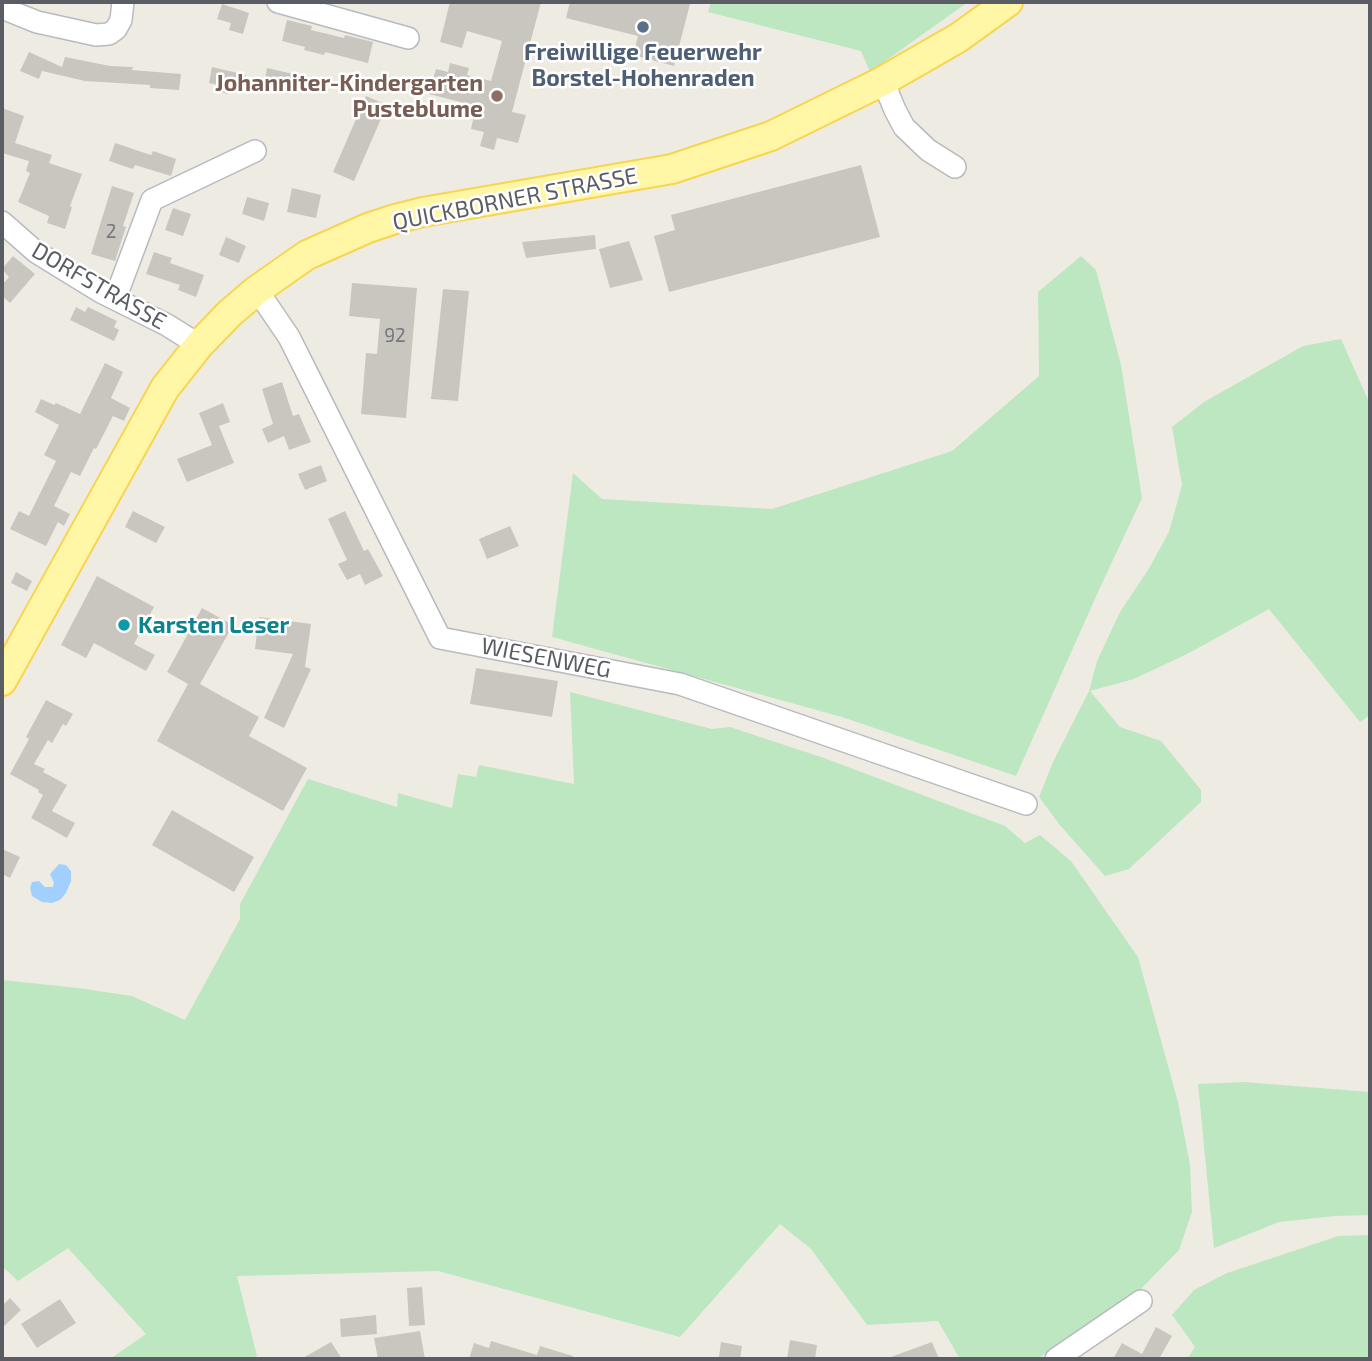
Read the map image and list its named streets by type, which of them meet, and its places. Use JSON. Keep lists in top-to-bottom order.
{
  "streets": {
    "main road": ["QUICKBORNER STRASSE"],
    "street": ["DORFSTRASSE", "WIESENWEG"]
  },
  "crossings": [
    ["QUICKBORNER STRASSE", "DORFSTRASSE"],
    ["QUICKBORNER STRASSE", "WIESENWEG"]
  ],
  "places": ["Freiwillige Feuerwehr Borstel-Hohenraden", "Johanniter-Kindergarten Pusteblume", "Karsten Leser"],
  "house_numbers": ["2", "92"]
}
